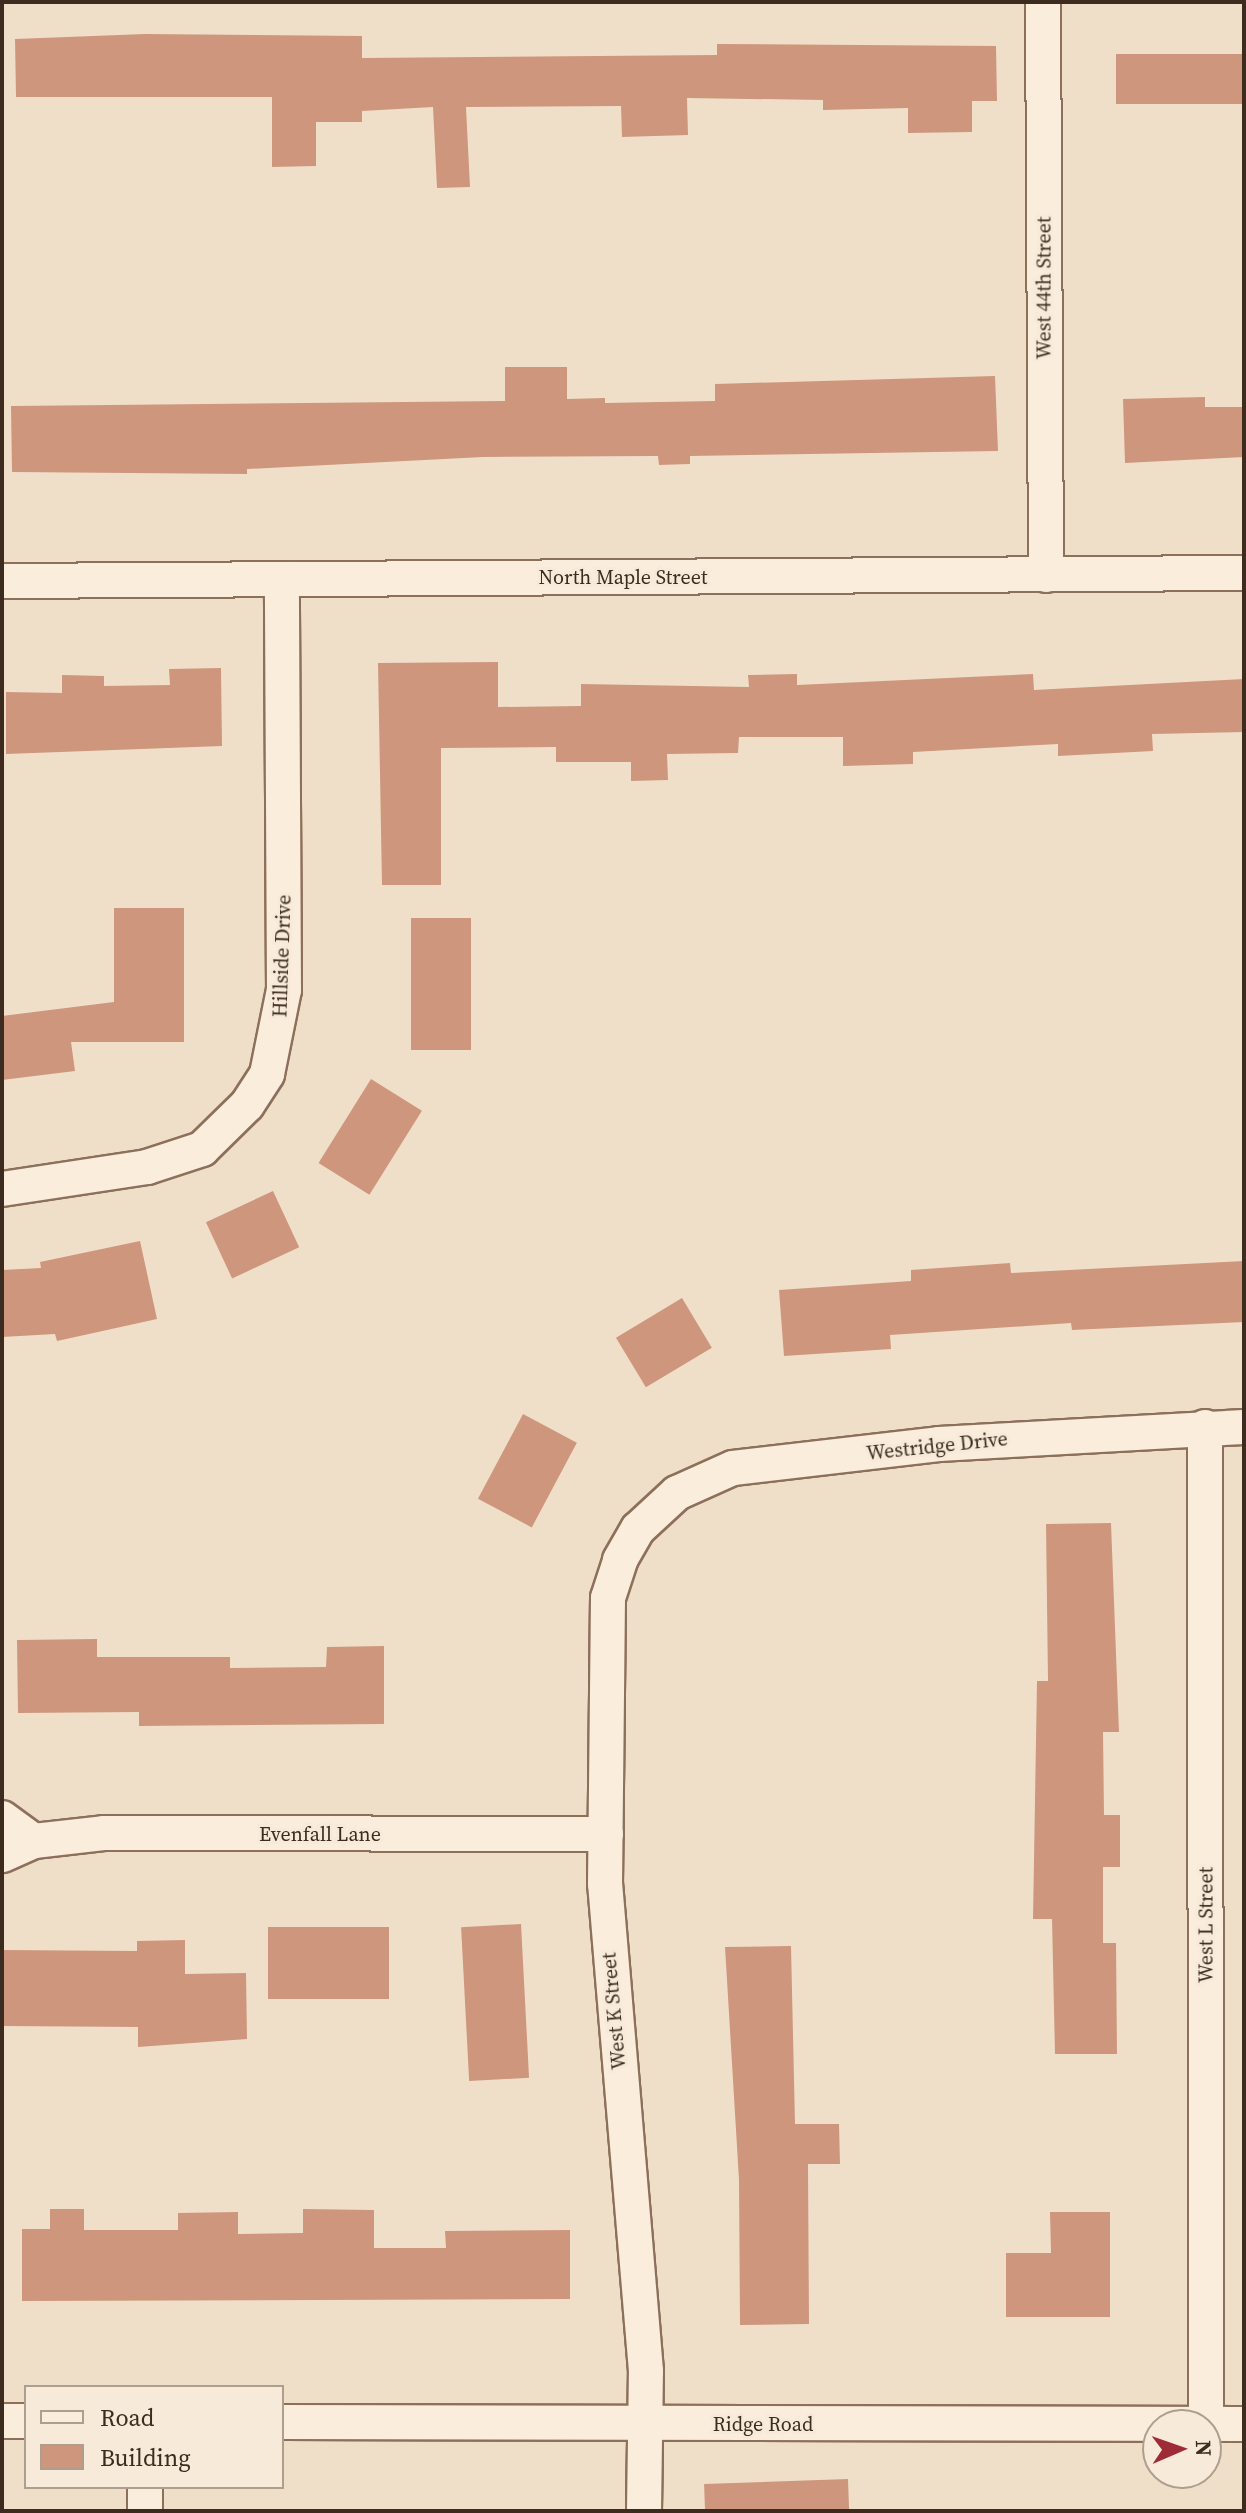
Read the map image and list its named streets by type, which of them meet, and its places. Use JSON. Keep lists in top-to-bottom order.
{
  "streets": {
    "street": [
      "West 44th Street",
      "North Maple Street",
      "Hillside Drive",
      "Westridge Drive",
      "Evenfall Lane",
      "West L Street",
      "West K Street",
      "Ridge Road"
    ]
  },
  "crossings": [
    ["West 44th Street", "North Maple Street"],
    ["North Maple Street", "Hillside Drive"],
    ["Westridge Drive", "West L Street"],
    ["Westridge Drive", "West K Street"],
    ["Evenfall Lane", "West K Street"],
    ["West K Street", "Ridge Road"]
  ],
  "legend": ["Road", "Building"],
  "north": "right"
}
